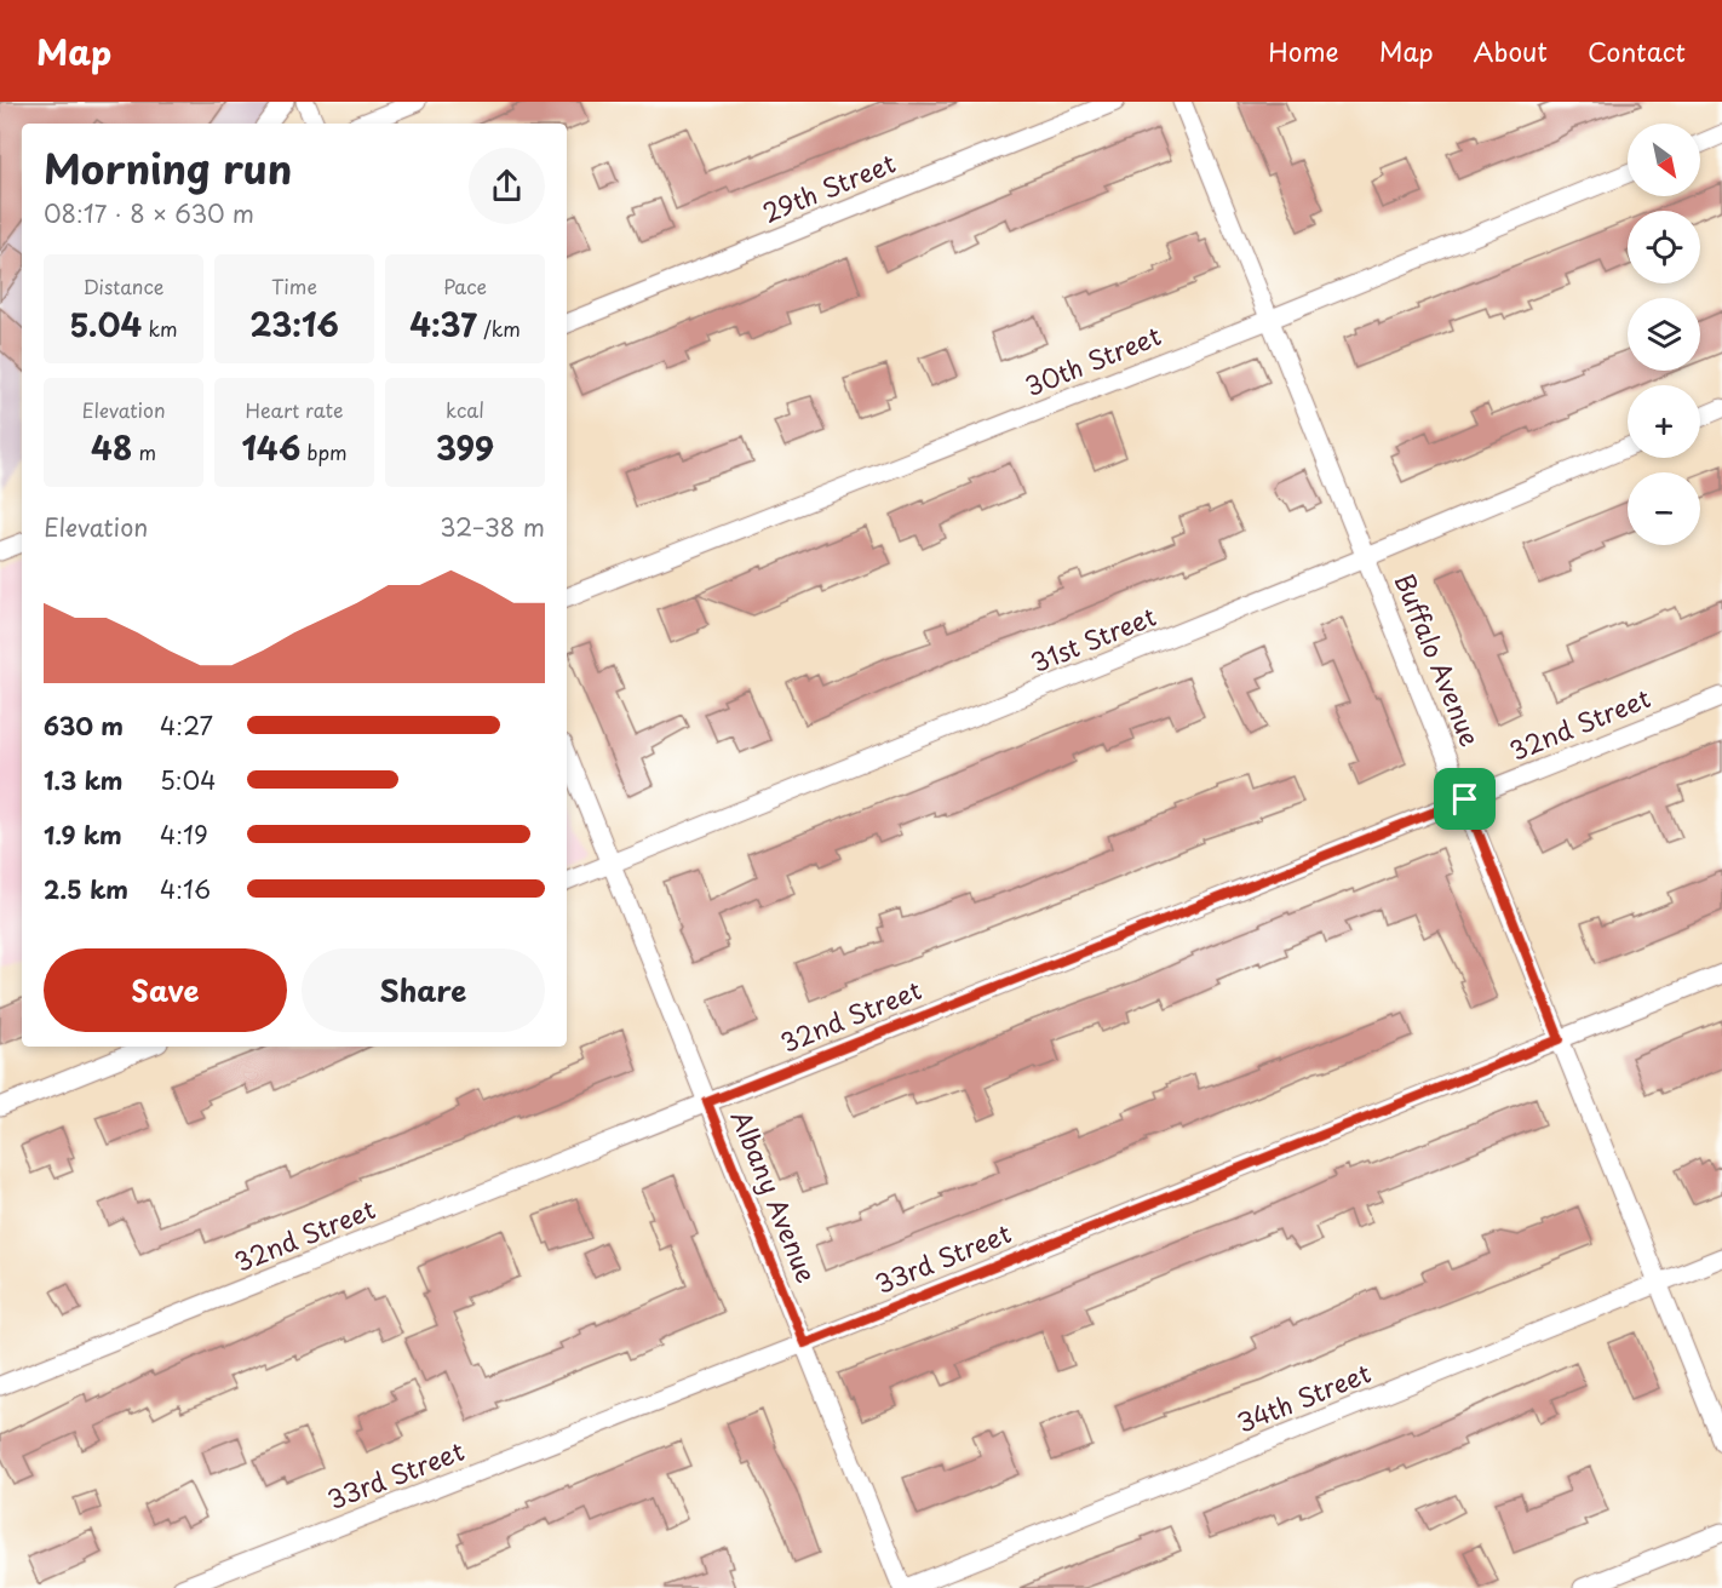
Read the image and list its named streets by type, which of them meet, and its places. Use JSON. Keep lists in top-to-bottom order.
{
  "streets": {
    "street": [
      "29th Street",
      "30th Street",
      "31st Street",
      "Buffalo Avenue",
      "32nd Street",
      "Albany Avenue",
      "33rd Street",
      "34th Street"
    ]
  },
  "crossings": [
    ["30th Street", "Buffalo Avenue"],
    ["31st Street", "Buffalo Avenue"],
    ["31st Street", "Albany Avenue"],
    ["Buffalo Avenue", "32nd Street"],
    ["Buffalo Avenue", "33rd Street"],
    ["Buffalo Avenue", "34th Street"],
    ["32nd Street", "Albany Avenue"],
    ["Albany Avenue", "33rd Street"],
    ["Albany Avenue", "34th Street"]
  ],
  "north": "bottom right",
  "page": {
    "header": "Map",
    "nav": [
      "Home",
      "Map",
      "About",
      "Contact"
    ],
    "map_buttons": ["+", "−"],
    "heading": ["Morning run", "08:17 · 8 × 630 m"],
    "stats": [
      ["Distance", "5.04 km"],
      ["Time", "23:16"],
      ["Pace", "4:37 /km"],
      ["Elevation", "48 m"],
      ["Heart rate", "146 bpm"],
      ["kcal", "399"]
    ],
    "chart": ["Elevation", "32–38 m"],
    "list": [
      {
        "name": "630 m",
        "note": "4:27"
      },
      {
        "name": "1.3 km",
        "note": "5:04"
      },
      {
        "name": "1.9 km",
        "note": "4:19"
      },
      {
        "name": "2.5 km",
        "note": "4:16"
      }
    ],
    "buttons": ["Save", "Share"]
  }
}
